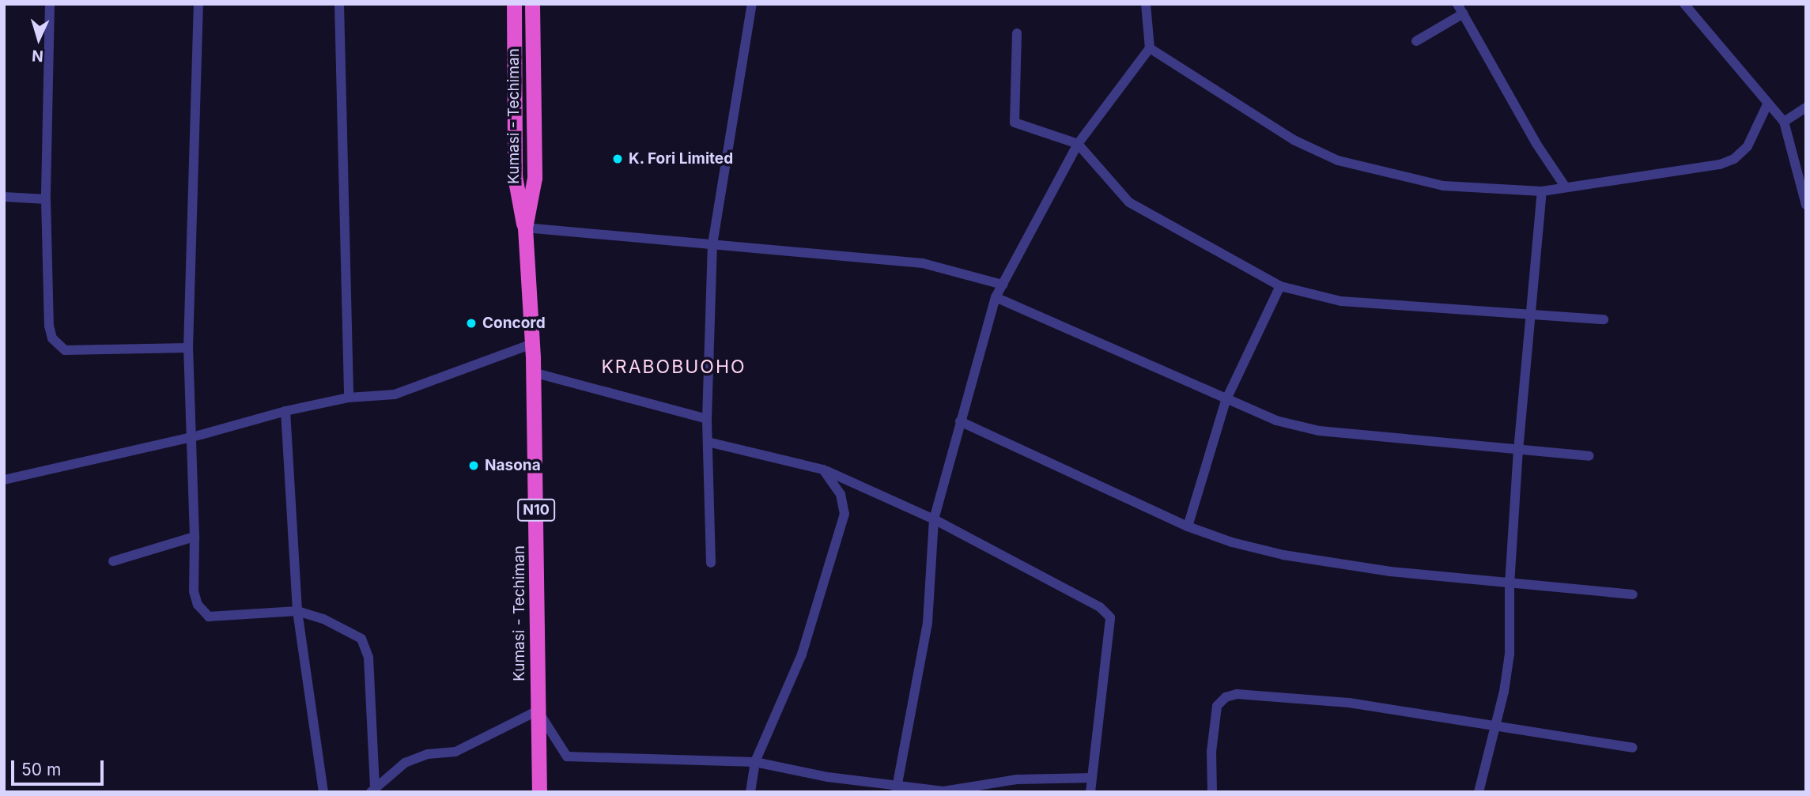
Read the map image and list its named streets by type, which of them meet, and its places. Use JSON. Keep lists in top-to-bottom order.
{
  "streets": {
    "highway": ["Kumasi - Techiman", "N10"]
  },
  "crossings": [
    ["Kumasi - Techiman", "N10"]
  ],
  "districts": ["KRABOBUOHO"],
  "places": ["K. Fori Limited", "Concord", "Nasona"],
  "scale_bar": "50 m",
  "north": "bottom"
}
